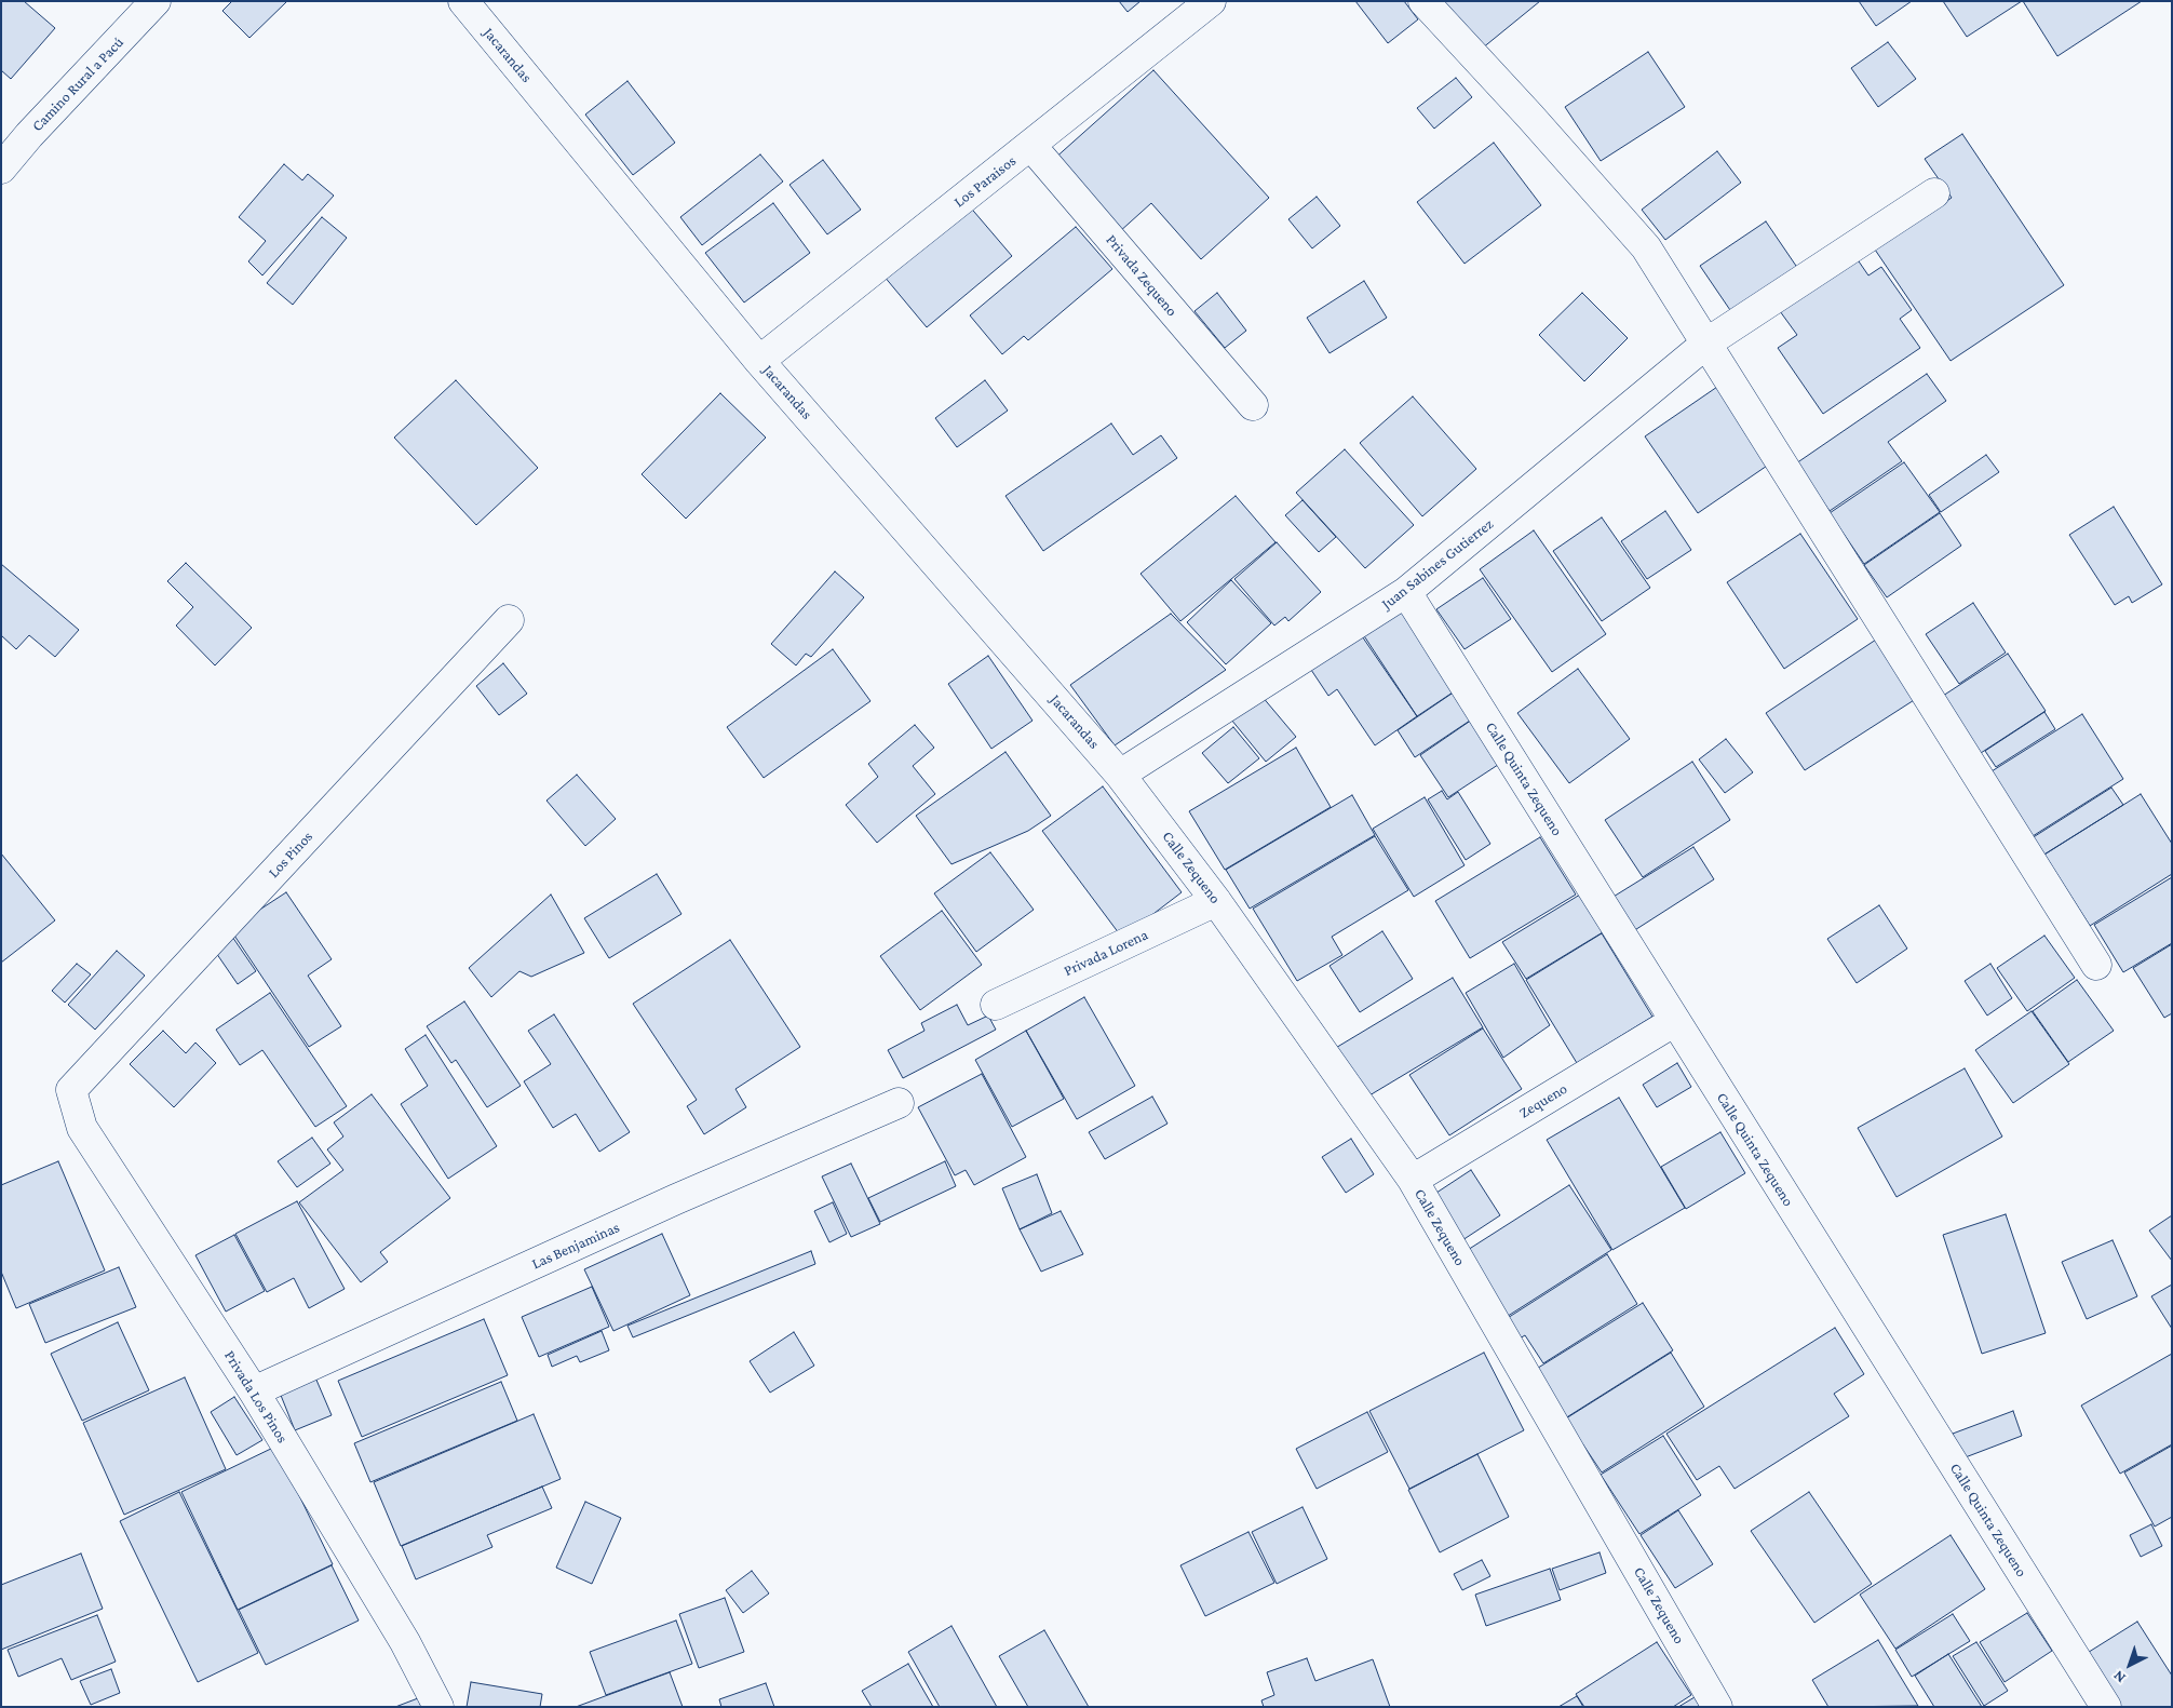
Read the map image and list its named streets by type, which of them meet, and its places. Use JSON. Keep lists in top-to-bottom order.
{
  "streets": {
    "street": [
      "Jacarandas",
      "Camino Rural a Pacú",
      "Los Paraisos",
      "Privada Zequeno",
      "Juan Sabines Gutierrez",
      "Calle Quinta Zequeno",
      "Los Pinos",
      "Calle Zequeno",
      "Privada Lorena",
      "Zequeno",
      "Las Benjaminas",
      "Privada Los Pinos"
    ]
  },
  "crossings": [
    ["Jacarandas", "Los Paraisos"],
    ["Jacarandas", "Juan Sabines Gutierrez"],
    ["Jacarandas", "Calle Zequeno"],
    ["Los Paraisos", "Privada Zequeno"],
    ["Juan Sabines Gutierrez", "Calle Quinta Zequeno"],
    ["Juan Sabines Gutierrez", "Calle Zequeno"],
    ["Calle Quinta Zequeno", "Zequeno"],
    ["Los Pinos", "Privada Los Pinos"],
    ["Calle Zequeno", "Privada Lorena"],
    ["Calle Zequeno", "Zequeno"],
    ["Las Benjaminas", "Privada Los Pinos"]
  ],
  "north": "bottom left"
}
